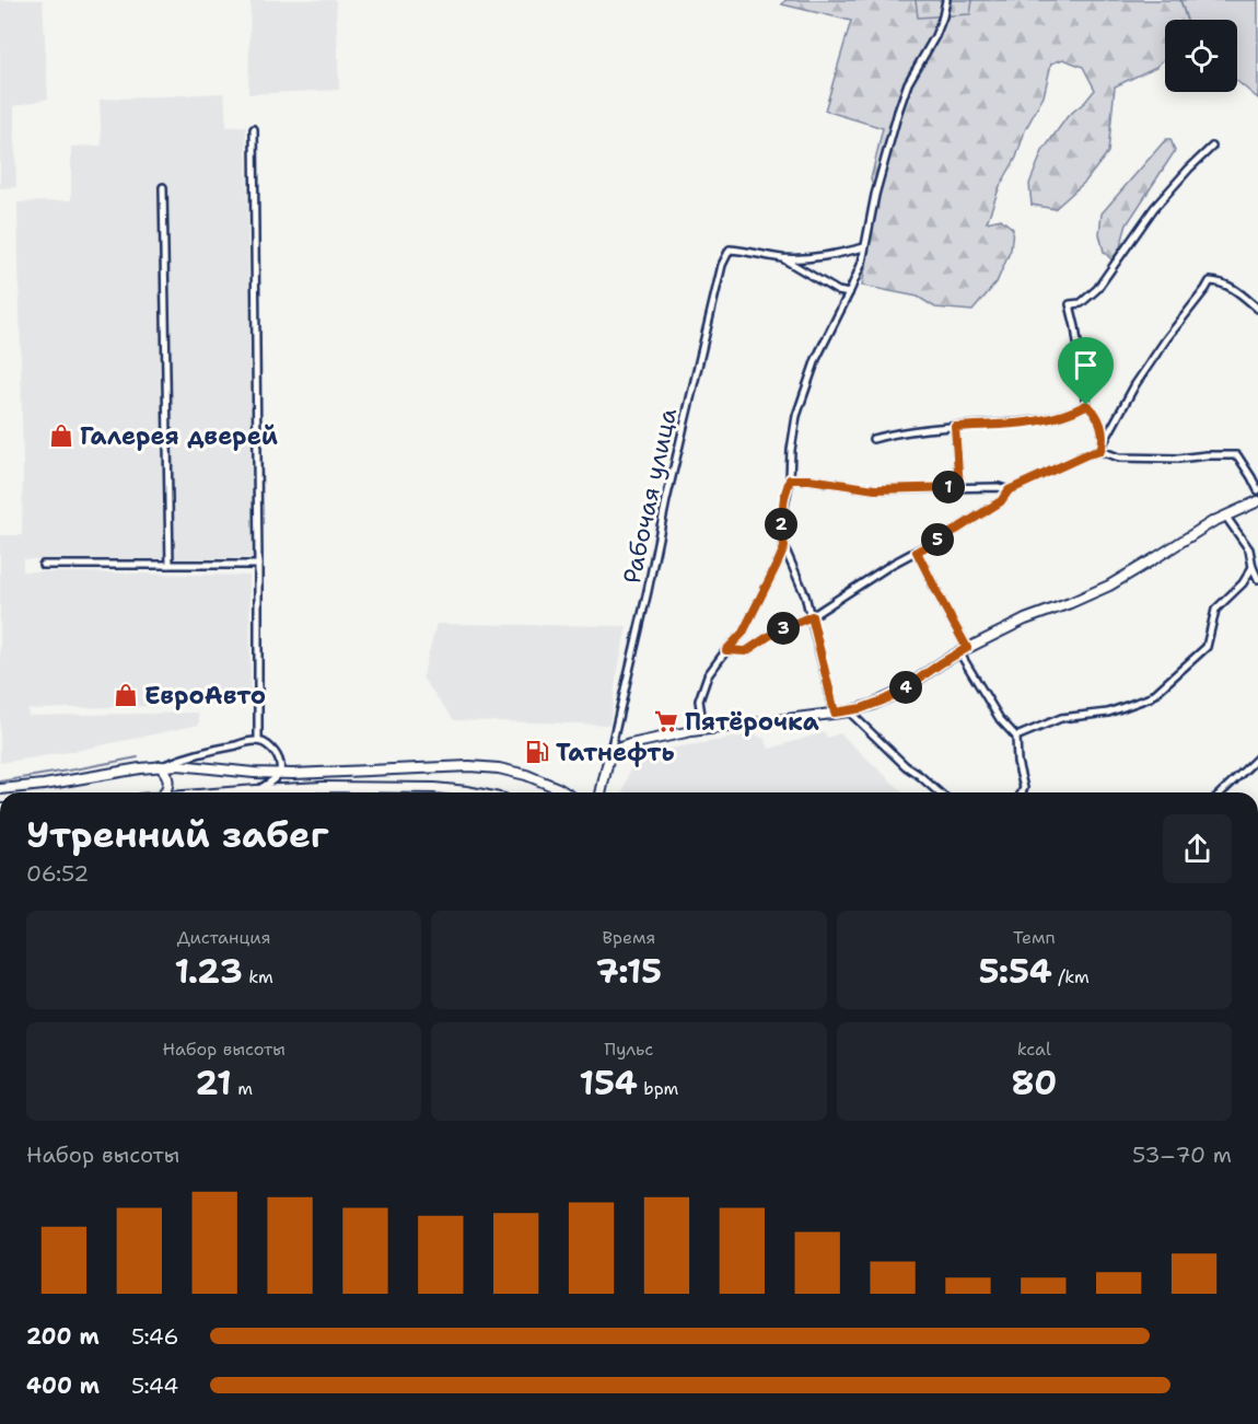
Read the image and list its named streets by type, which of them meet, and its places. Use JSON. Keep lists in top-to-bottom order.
{
  "streets": {
    "street": ["Рабочая улица"]
  },
  "places": {
    "shop": ["Галерея дверей", "ЕвроАвто"],
    "supermarket": ["Пятёрочка"],
    "fuel station": ["Татнефть"]
  },
  "page": {
    "pins": [
      "1",
      "2",
      "5",
      "3",
      "4"
    ],
    "heading": ["Утренний забег", "06:52"],
    "stats": [
      ["Дистанция", "1.23 km"],
      ["Время", "7:15"],
      ["Темп", "5:54 /km"],
      ["Набор высоты", "21 m"],
      ["Пульс", "154 bpm"],
      ["kcal", "80"]
    ],
    "chart": ["Набор высоты", "53–70 m"],
    "list": [
      {
        "name": "200 m",
        "note": "5:46"
      },
      {
        "name": "400 m",
        "note": "5:44"
      }
    ]
  }
}
